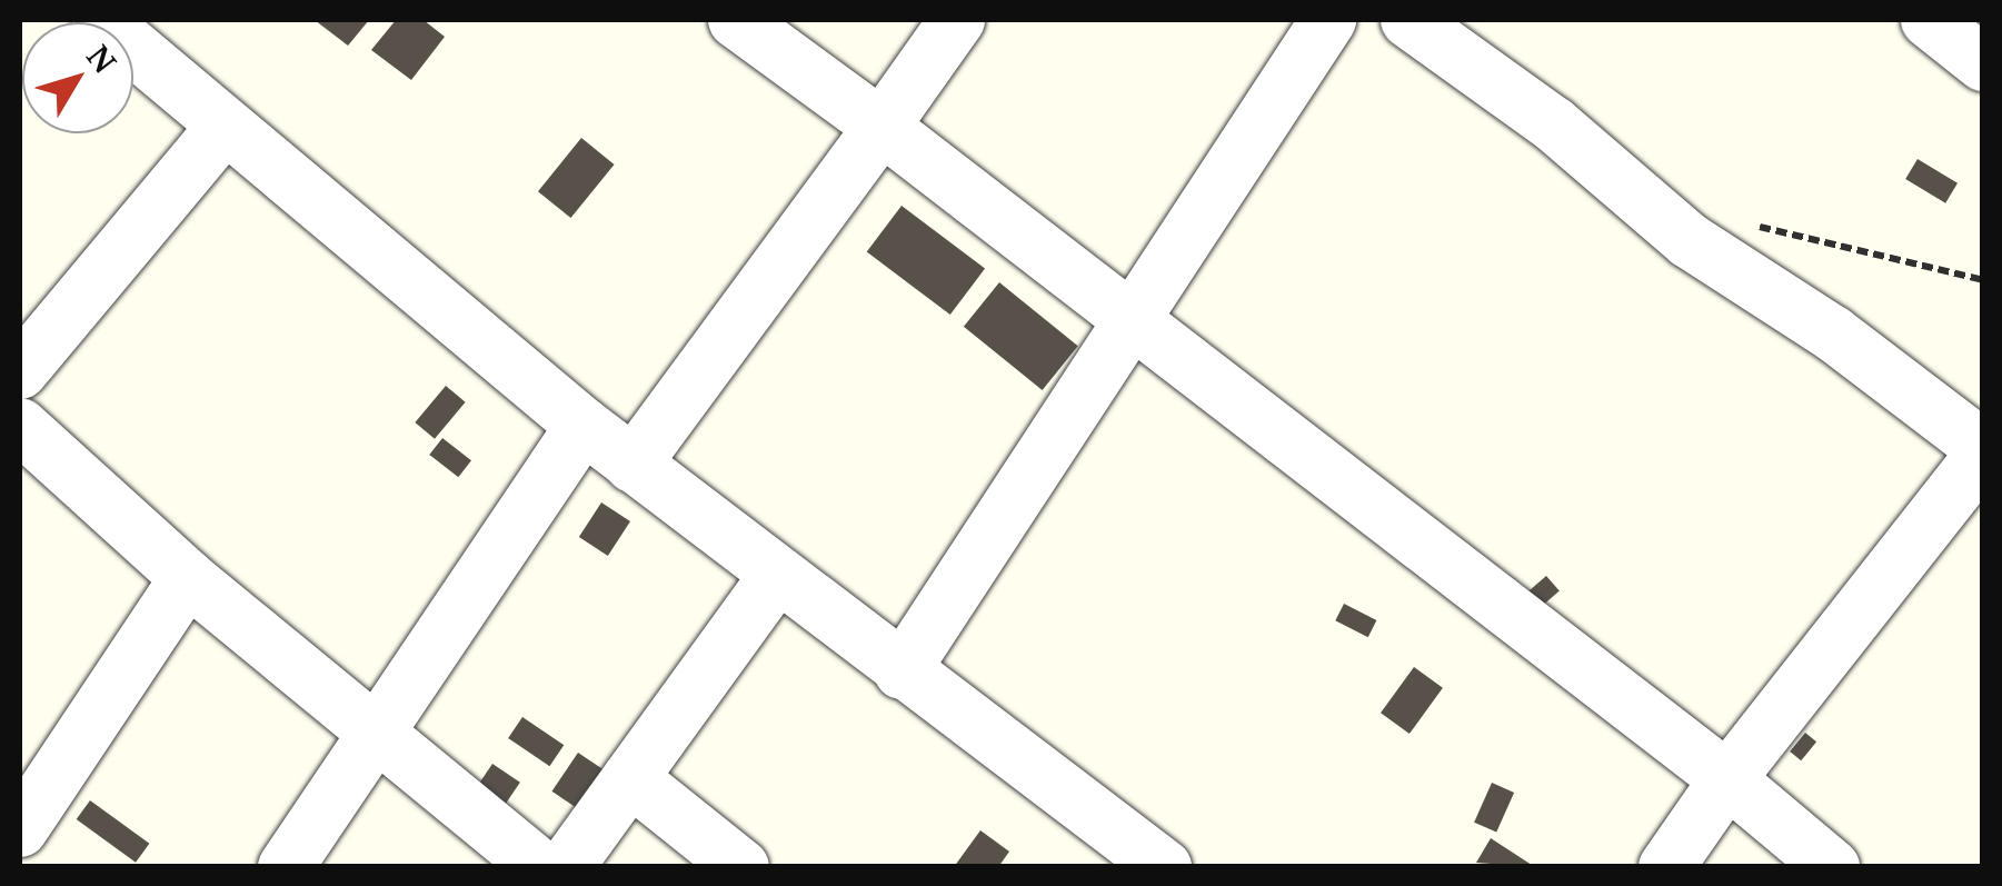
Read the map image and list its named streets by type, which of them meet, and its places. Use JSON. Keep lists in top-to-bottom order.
{
  "north": "top right"
}
